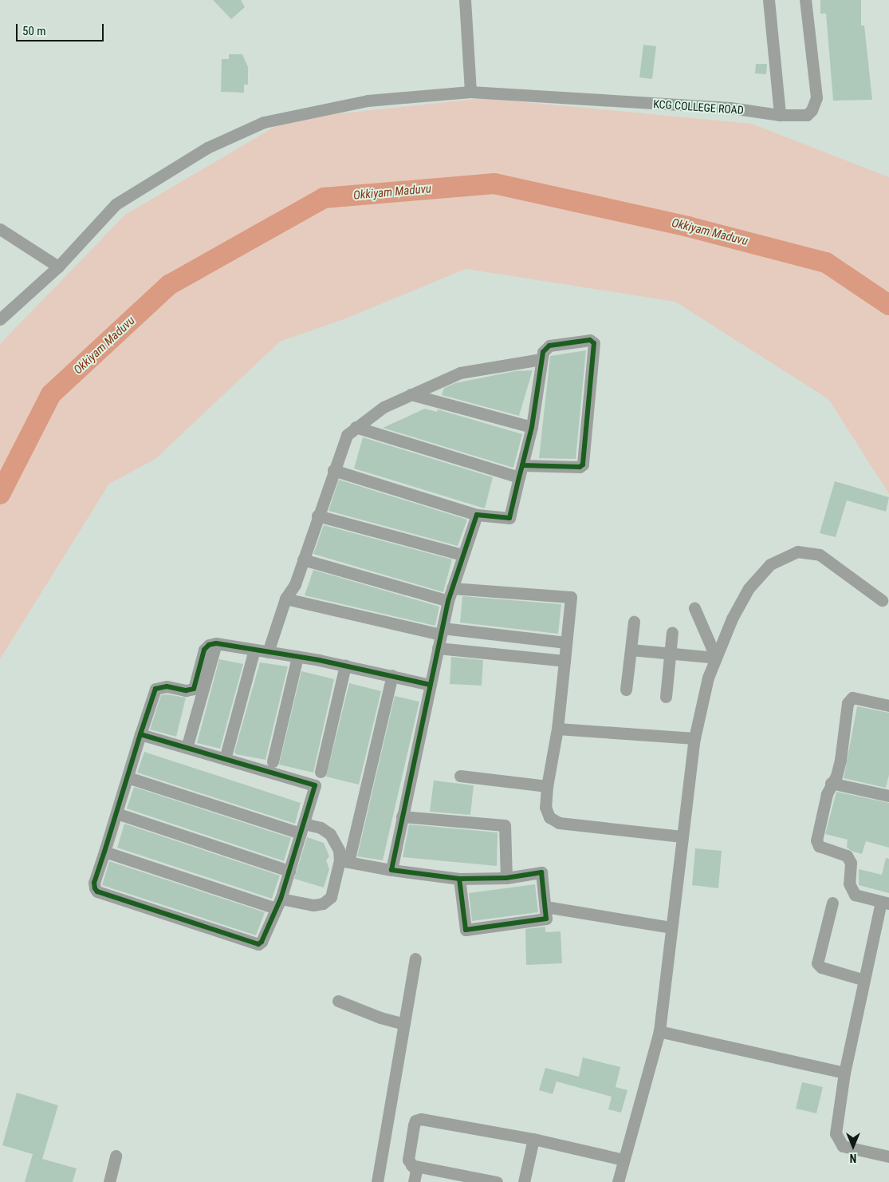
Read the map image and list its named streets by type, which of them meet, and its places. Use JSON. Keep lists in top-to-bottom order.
{
  "streets": {
    "street": ["KCG COLLEGE ROAD"]
  },
  "water": ["Okkiyam Maduvu"],
  "scale_bar": "50 m",
  "north": "bottom"
}
